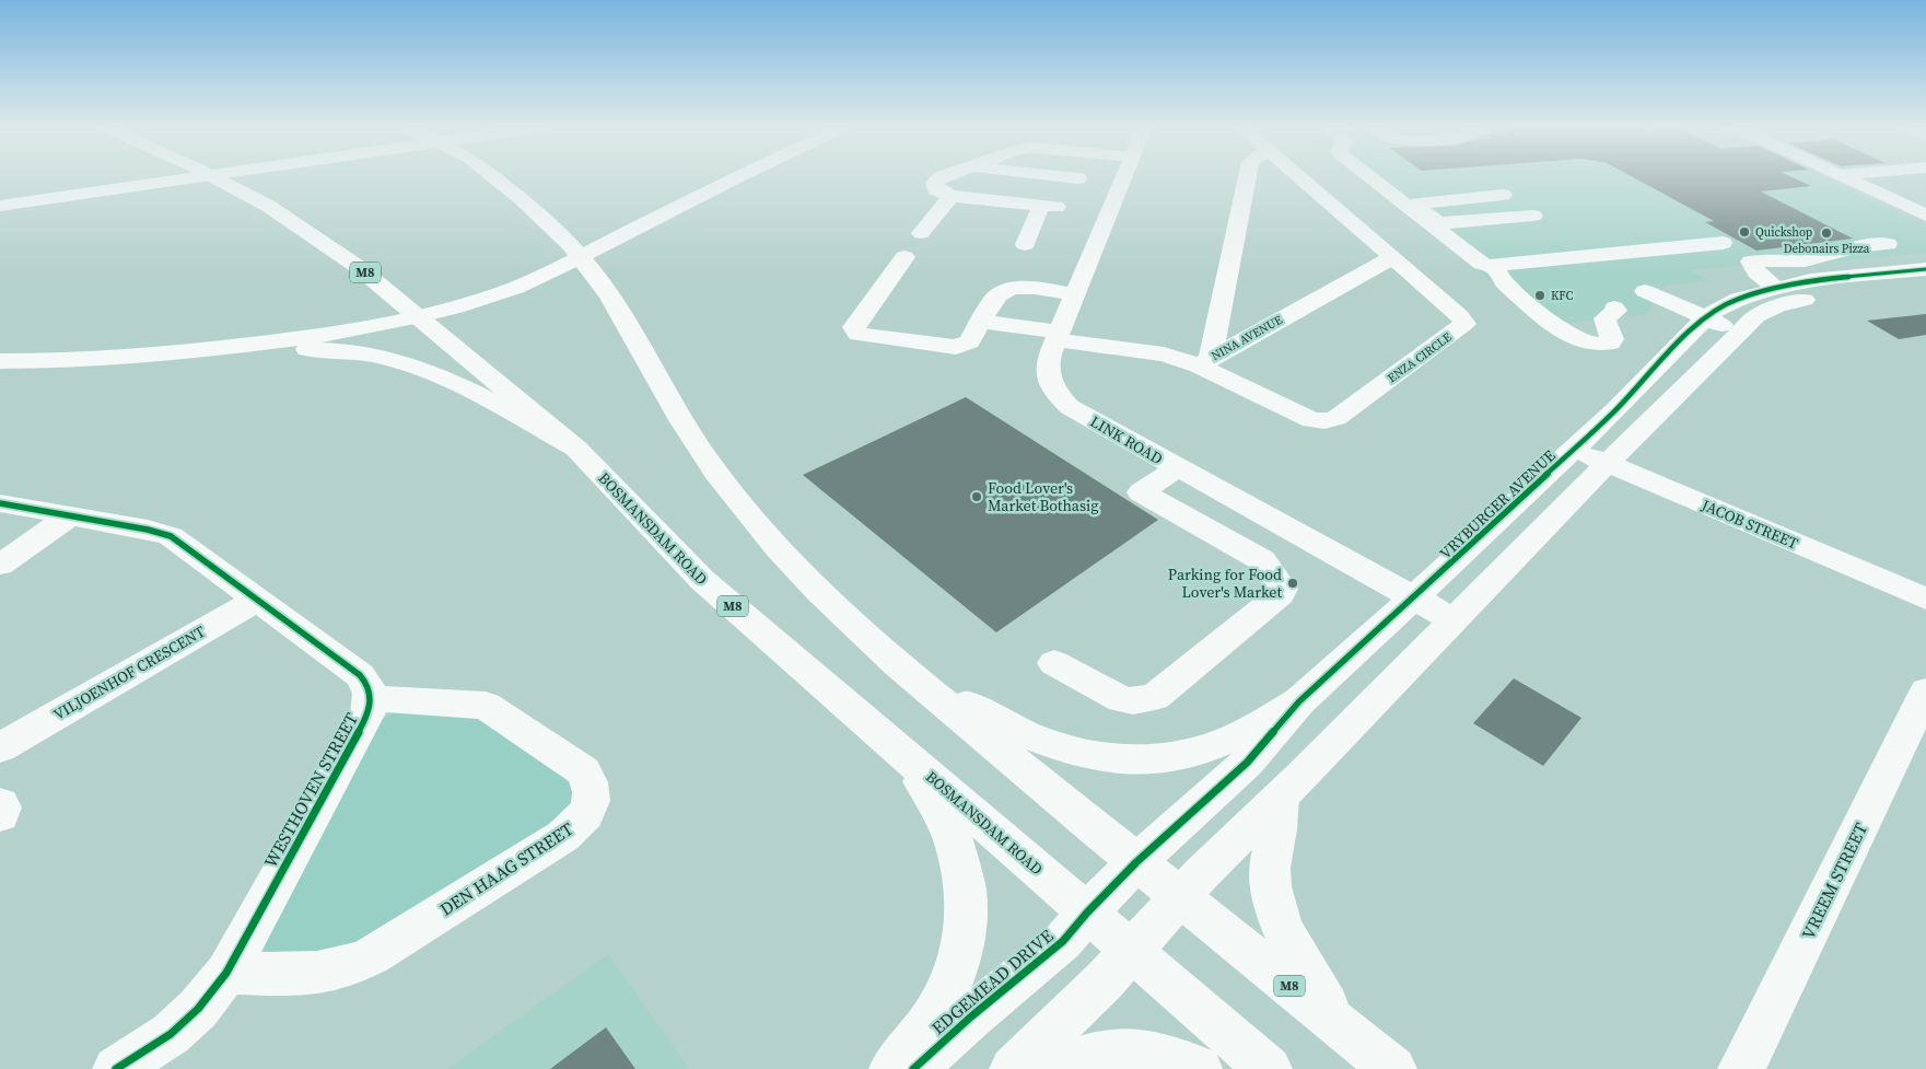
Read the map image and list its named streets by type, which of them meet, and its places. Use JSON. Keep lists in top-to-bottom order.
{
  "streets": {
    "main road": [
      "M8",
      "NINA AVENUE",
      "ENZA CIRCLE",
      "LINK ROAD",
      "VRYBURGER AVENUE",
      "JACOB STREET",
      "BOSMANSDAM ROAD",
      "VILJOENHOF CRESCENT",
      "WESTHOVEN STREET",
      "DEN HAAG STREET",
      "VREEM STREET",
      "EDGEMEAD DRIVE"
    ]
  },
  "crossings": [
    ["M8", "VRYBURGER AVENUE"],
    ["M8", "EDGEMEAD DRIVE"],
    ["NINA AVENUE", "ENZA CIRCLE"],
    ["NINA AVENUE", "LINK ROAD"],
    ["LINK ROAD", "VRYBURGER AVENUE"],
    ["VRYBURGER AVENUE", "JACOB STREET"],
    ["VRYBURGER AVENUE", "EDGEMEAD DRIVE"],
    ["BOSMANSDAM ROAD", "EDGEMEAD DRIVE"],
    ["WESTHOVEN STREET", "DEN HAAG STREET"]
  ],
  "places": [
    "Quickshop",
    "Debonairs Pizza",
    "KFC",
    "Food Lover's Market Bothasig",
    "Parking for Food Lover's Market"
  ]
}
